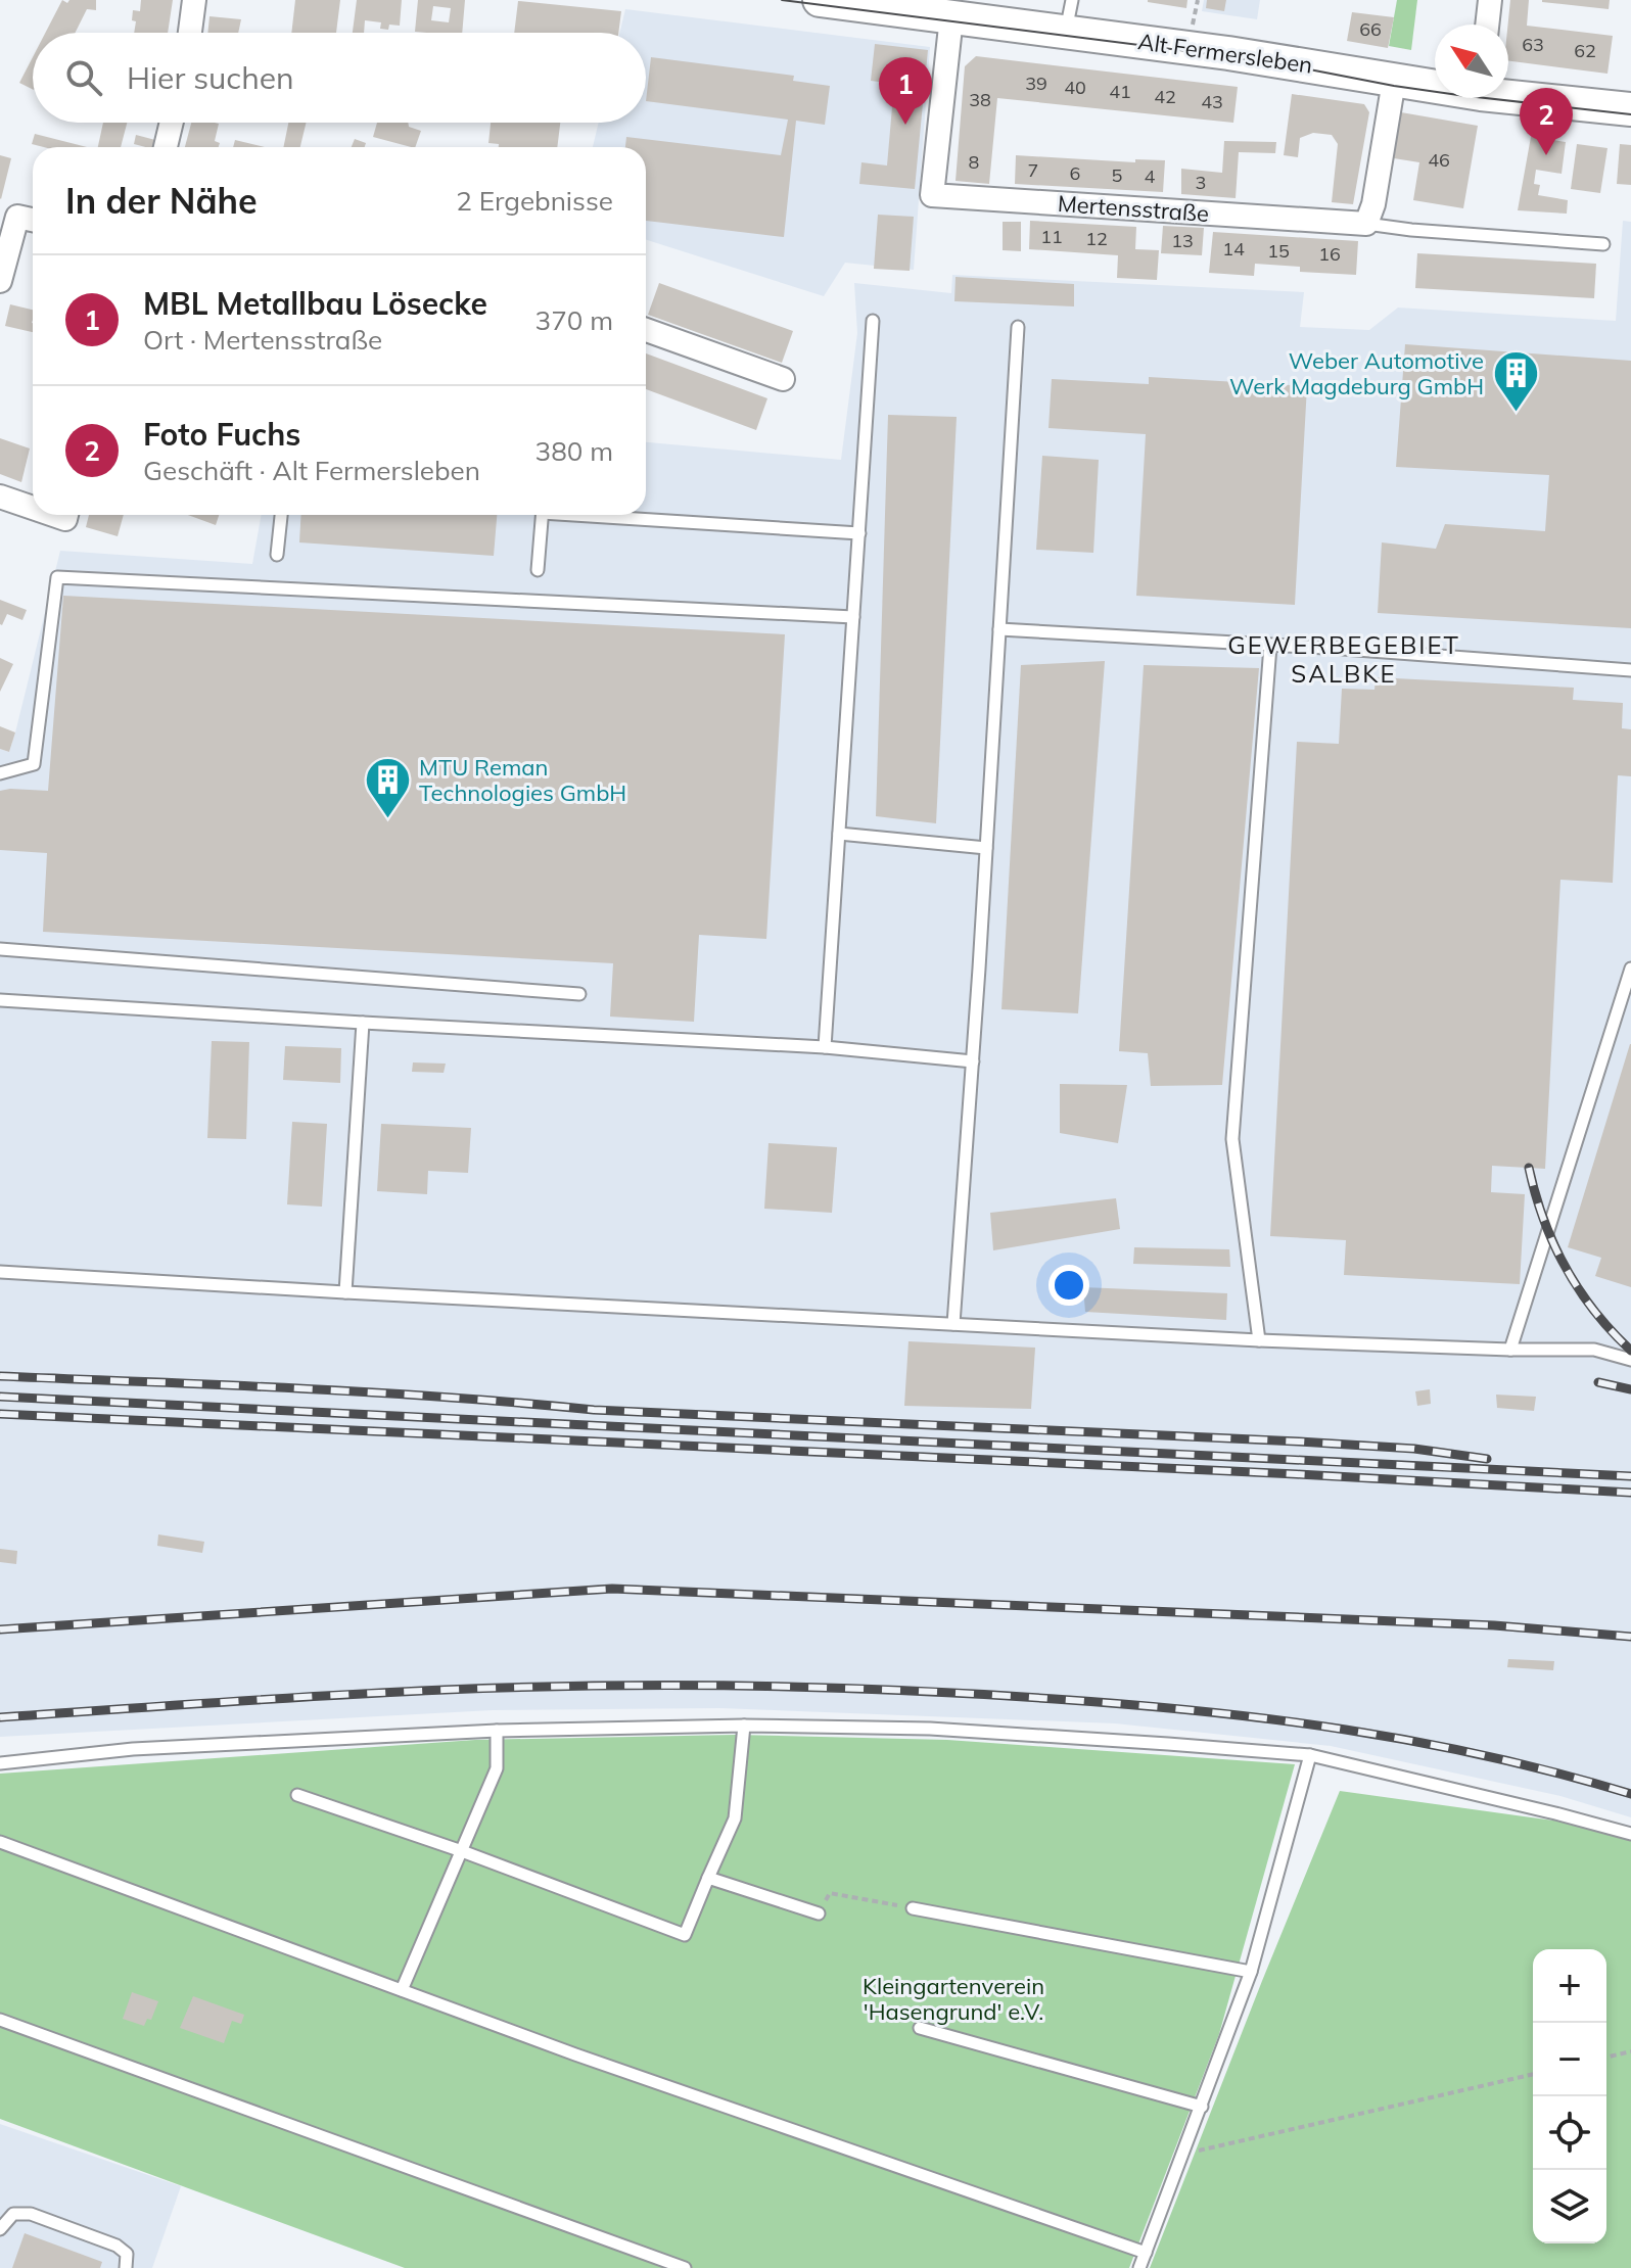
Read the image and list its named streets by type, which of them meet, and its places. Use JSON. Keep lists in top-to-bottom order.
{
  "streets": {
    "main road": ["Alt Fermersleben"],
    "street": ["Mertensstraße"]
  },
  "crossings": [
    ["Alt Fermersleben", "Mertensstraße"]
  ],
  "districts": ["GEWERBEGEBIET SALBKE"],
  "parks": ["Kleingartenverein 'Hasengrund' e.V."],
  "places": {
    "building": ["Weber Automotive Werk Magdeburg GmbH", "MTU Reman Technologies GmbH"]
  },
  "house_numbers": [
    "66",
    "63",
    "62",
    "39",
    "40",
    "41",
    "42",
    "38",
    "43",
    "46",
    "8",
    "7",
    "6",
    "5",
    "4",
    "3",
    "11",
    "12",
    "13",
    "14",
    "15",
    "16"
  ],
  "north": "top left",
  "page": {
    "search": "Hier suchen",
    "pins": ["1", "2"],
    "heading": ["In der Nähe", "2 Ergebnisse"],
    "list": [
      {
        "mark": "1",
        "name": "MBL Metallbau Lösecke",
        "note": "Ort · Mertensstraße",
        "value": "370 m"
      },
      {
        "mark": "2",
        "name": "Foto Fuchs",
        "note": "Geschäft · Alt Fermersleben",
        "value": "380 m"
      }
    ],
    "map_buttons": ["+", "−"]
  }
}
